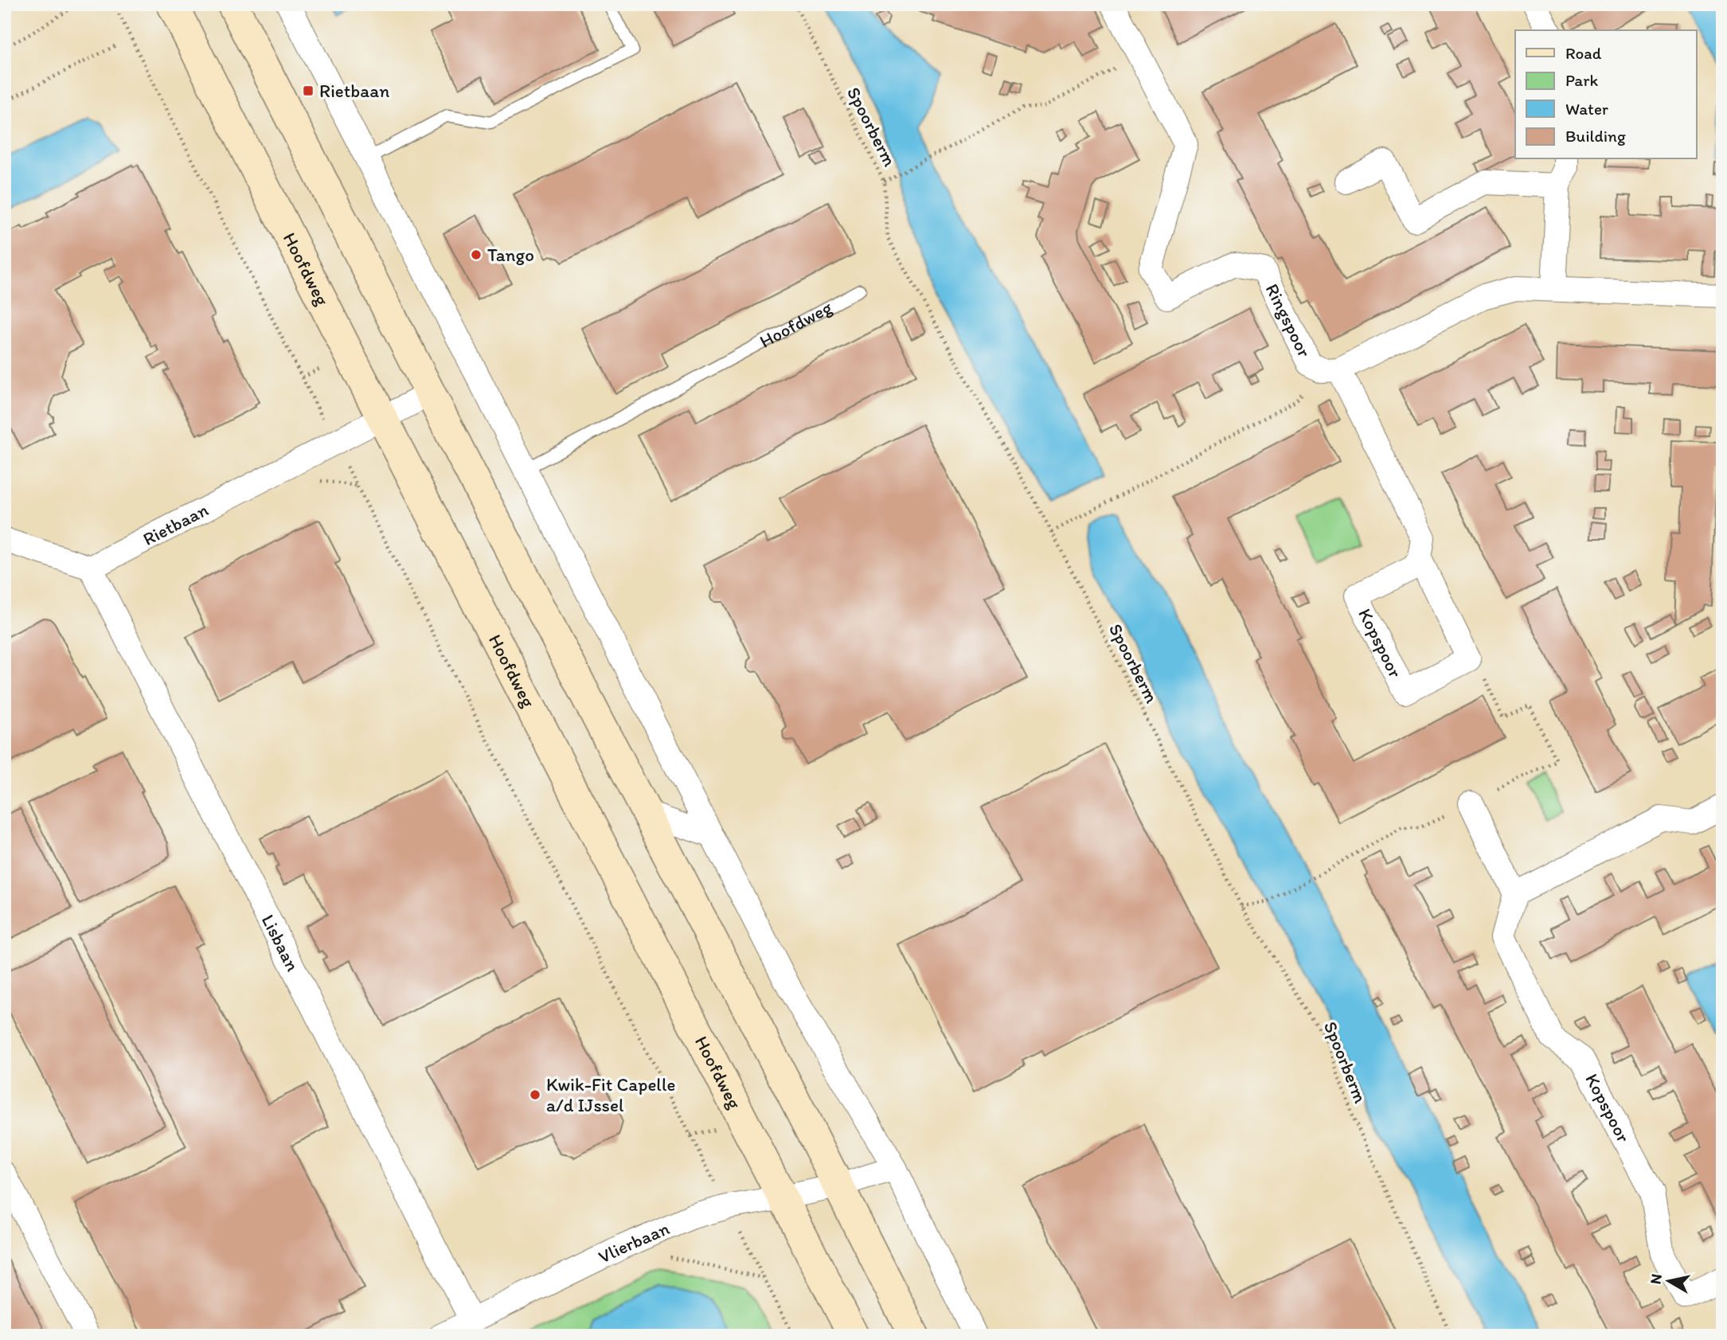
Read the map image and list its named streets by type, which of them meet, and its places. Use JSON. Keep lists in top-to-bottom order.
{
  "streets": {
    "main road": ["Hoofdweg"],
    "street": [
      "Ringspoor",
      "Rietbaan",
      "Kopspoor",
      "Lisbaan",
      "Vlierbaan"
    ],
    "path": ["Spoorberm"]
  },
  "crossings": [
    ["Hoofdweg", "Rietbaan"],
    ["Hoofdweg", "Vlierbaan"],
    ["Rietbaan", "Lisbaan"],
    ["Lisbaan", "Vlierbaan"]
  ],
  "places": {
    "transit": ["Rietbaan"],
    "other": ["Tango", "Kwik-Fit Capelle a/d IJssel"]
  },
  "legend": [
    "Road",
    "Park",
    "Water",
    "Building"
  ],
  "north": "left"
}
